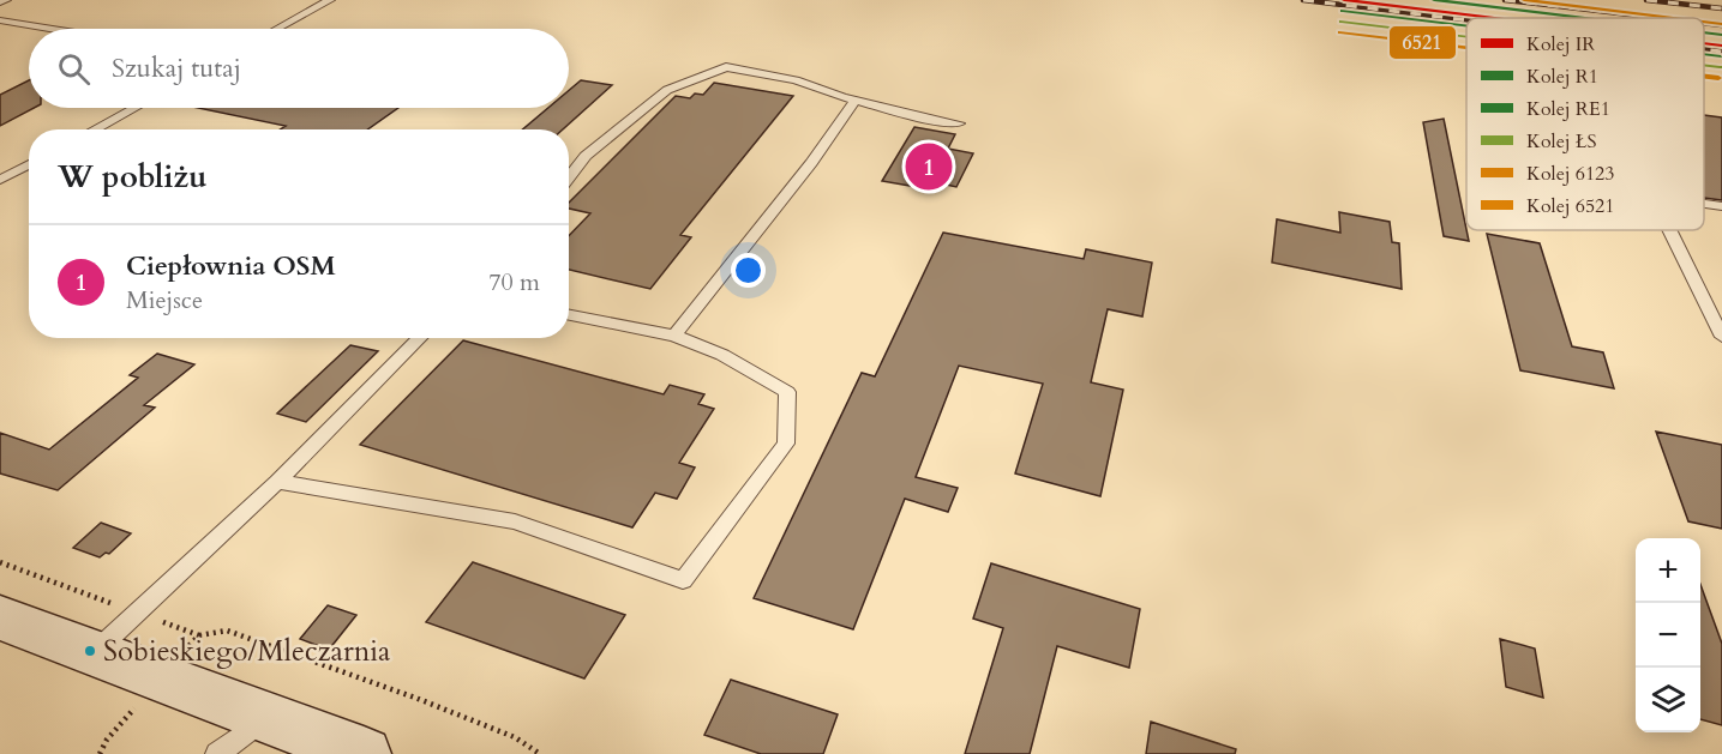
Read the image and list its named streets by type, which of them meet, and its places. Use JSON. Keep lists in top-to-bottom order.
{
  "places": ["Sobieskiego/Mleczarnia"],
  "lines": [
    "rail line IR",
    "rail line RE1",
    "rail line 6123",
    "rail line R1",
    "rail line ŁS",
    "rail line 6521"
  ],
  "legend": [
    "Kolej IR",
    "Kolej R1",
    "Kolej RE1",
    "Kolej ŁS",
    "Kolej 6123",
    "Kolej 6521"
  ],
  "page": {
    "search": "Szukaj tutaj",
    "heading": "W pobliżu",
    "pins": "1",
    "list": [
      {
        "mark": "1",
        "name": "Ciepłownia OSM",
        "note": "Miejsce",
        "value": "70 m"
      }
    ],
    "map_buttons": ["+", "−"]
  }
}
